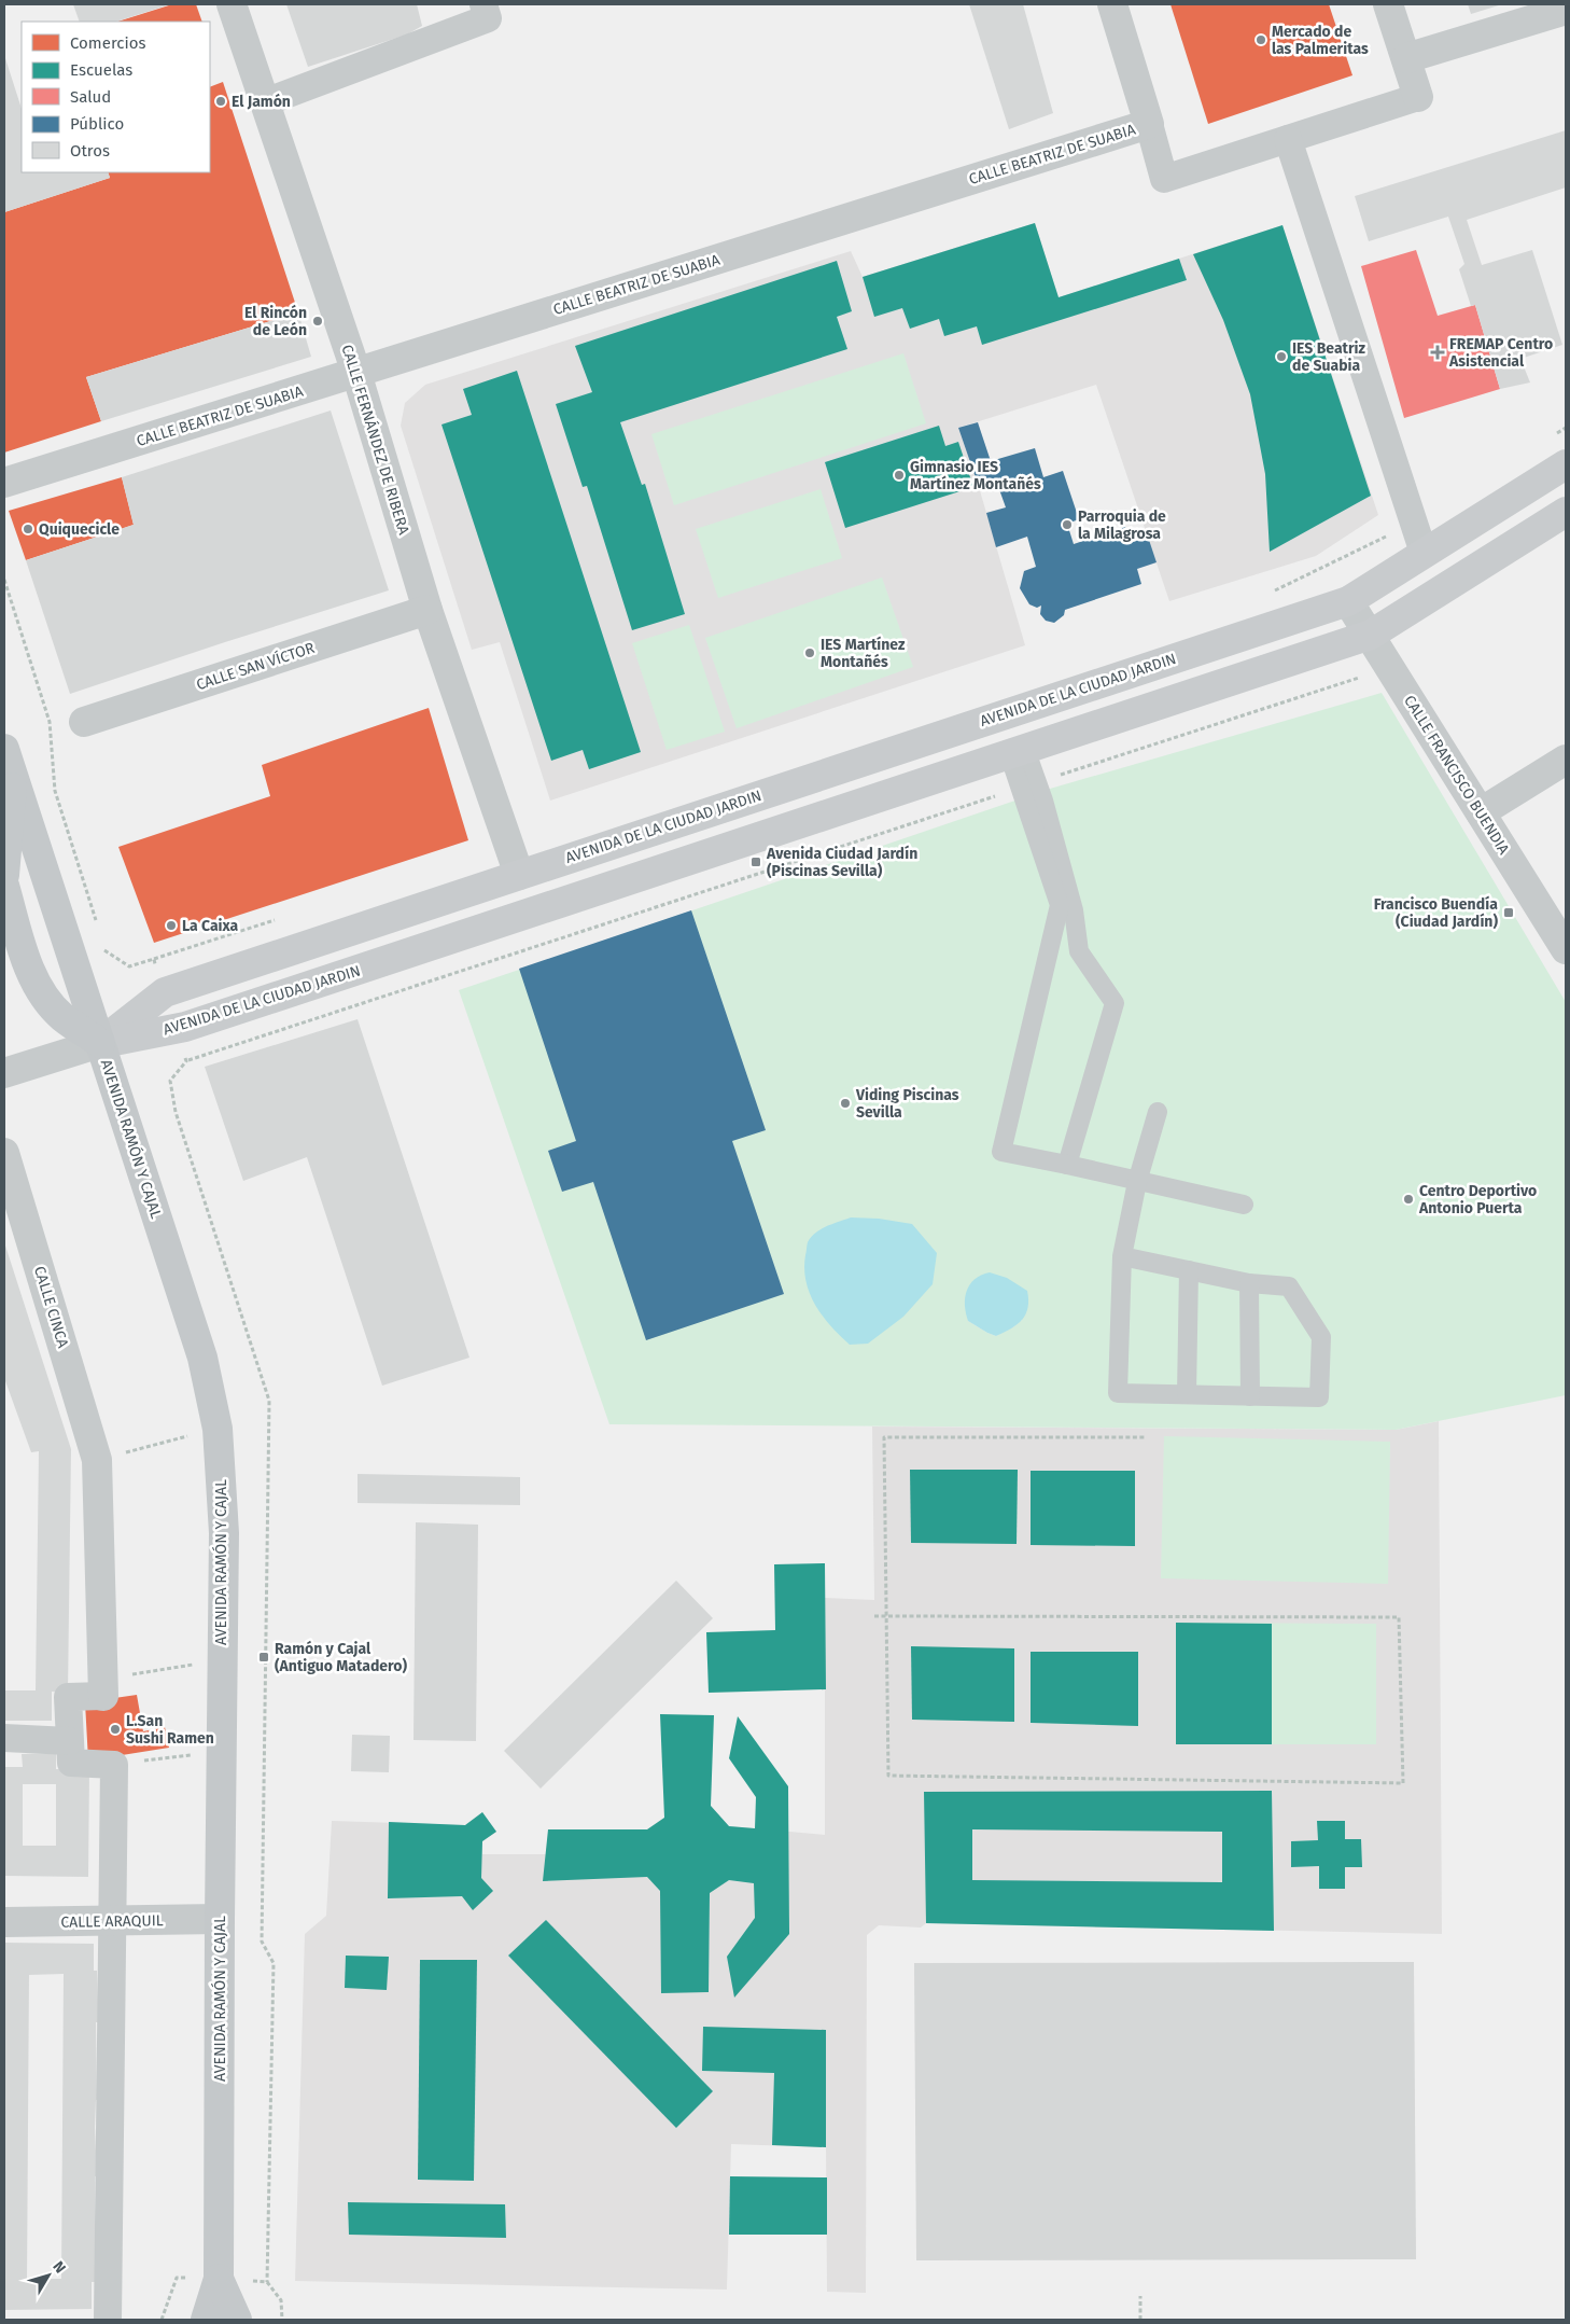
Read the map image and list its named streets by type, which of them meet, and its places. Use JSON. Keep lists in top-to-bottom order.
{
  "streets": {
    "main road": ["AVENIDA DE LA CIUDAD JARDIN", "AVENIDA RAMÓN Y CAJAL"],
    "street": [
      "CALLE BEATRIZ DE SUABIA",
      "CALLE FERNÁNDEZ DE RIBERA",
      "CALLE SAN VÍCTOR",
      "CALLE FRANCISCO BUENDIA",
      "CALLE CINCA",
      "CALLE ARAQUIL"
    ]
  },
  "crossings": [
    ["CALLE BEATRIZ DE SUABIA", "CALLE FERNÁNDEZ DE RIBERA"],
    ["CALLE FERNÁNDEZ DE RIBERA", "CALLE SAN VÍCTOR"],
    ["CALLE FERNÁNDEZ DE RIBERA", "AVENIDA DE LA CIUDAD JARDIN"],
    ["AVENIDA DE LA CIUDAD JARDIN", "CALLE FRANCISCO BUENDIA"],
    ["AVENIDA DE LA CIUDAD JARDIN", "AVENIDA RAMÓN Y CAJAL"],
    ["AVENIDA RAMÓN Y CAJAL", "CALLE ARAQUIL"]
  ],
  "places": {
    "other": [
      "Mercado de las Palmeritas",
      "El Jamón",
      "El Rincón de León",
      "IES Beatriz de Suabia",
      "Gimnasio IES Martínez Montañés",
      "Parroquia de la Milagrosa",
      "Quiquecicle",
      "IES Martínez Montañés",
      "La Caixa",
      "Viding Piscinas Sevilla",
      "Centro Deportivo Antonio Puerta",
      "L.San Sushi Ramen"
    ],
    "health": ["FREMAP Centro Asistencial"],
    "transit": ["Avenida Ciudad Jardín (Piscinas Sevilla)", "Francisco Buendía (Ciudad Jardín)", "Ramón y Cajal (Antiguo Matadero)"]
  },
  "legend": [
    "Comercios",
    "Escuelas",
    "Salud",
    "Público",
    "Otros"
  ],
  "north": "top right"
}
